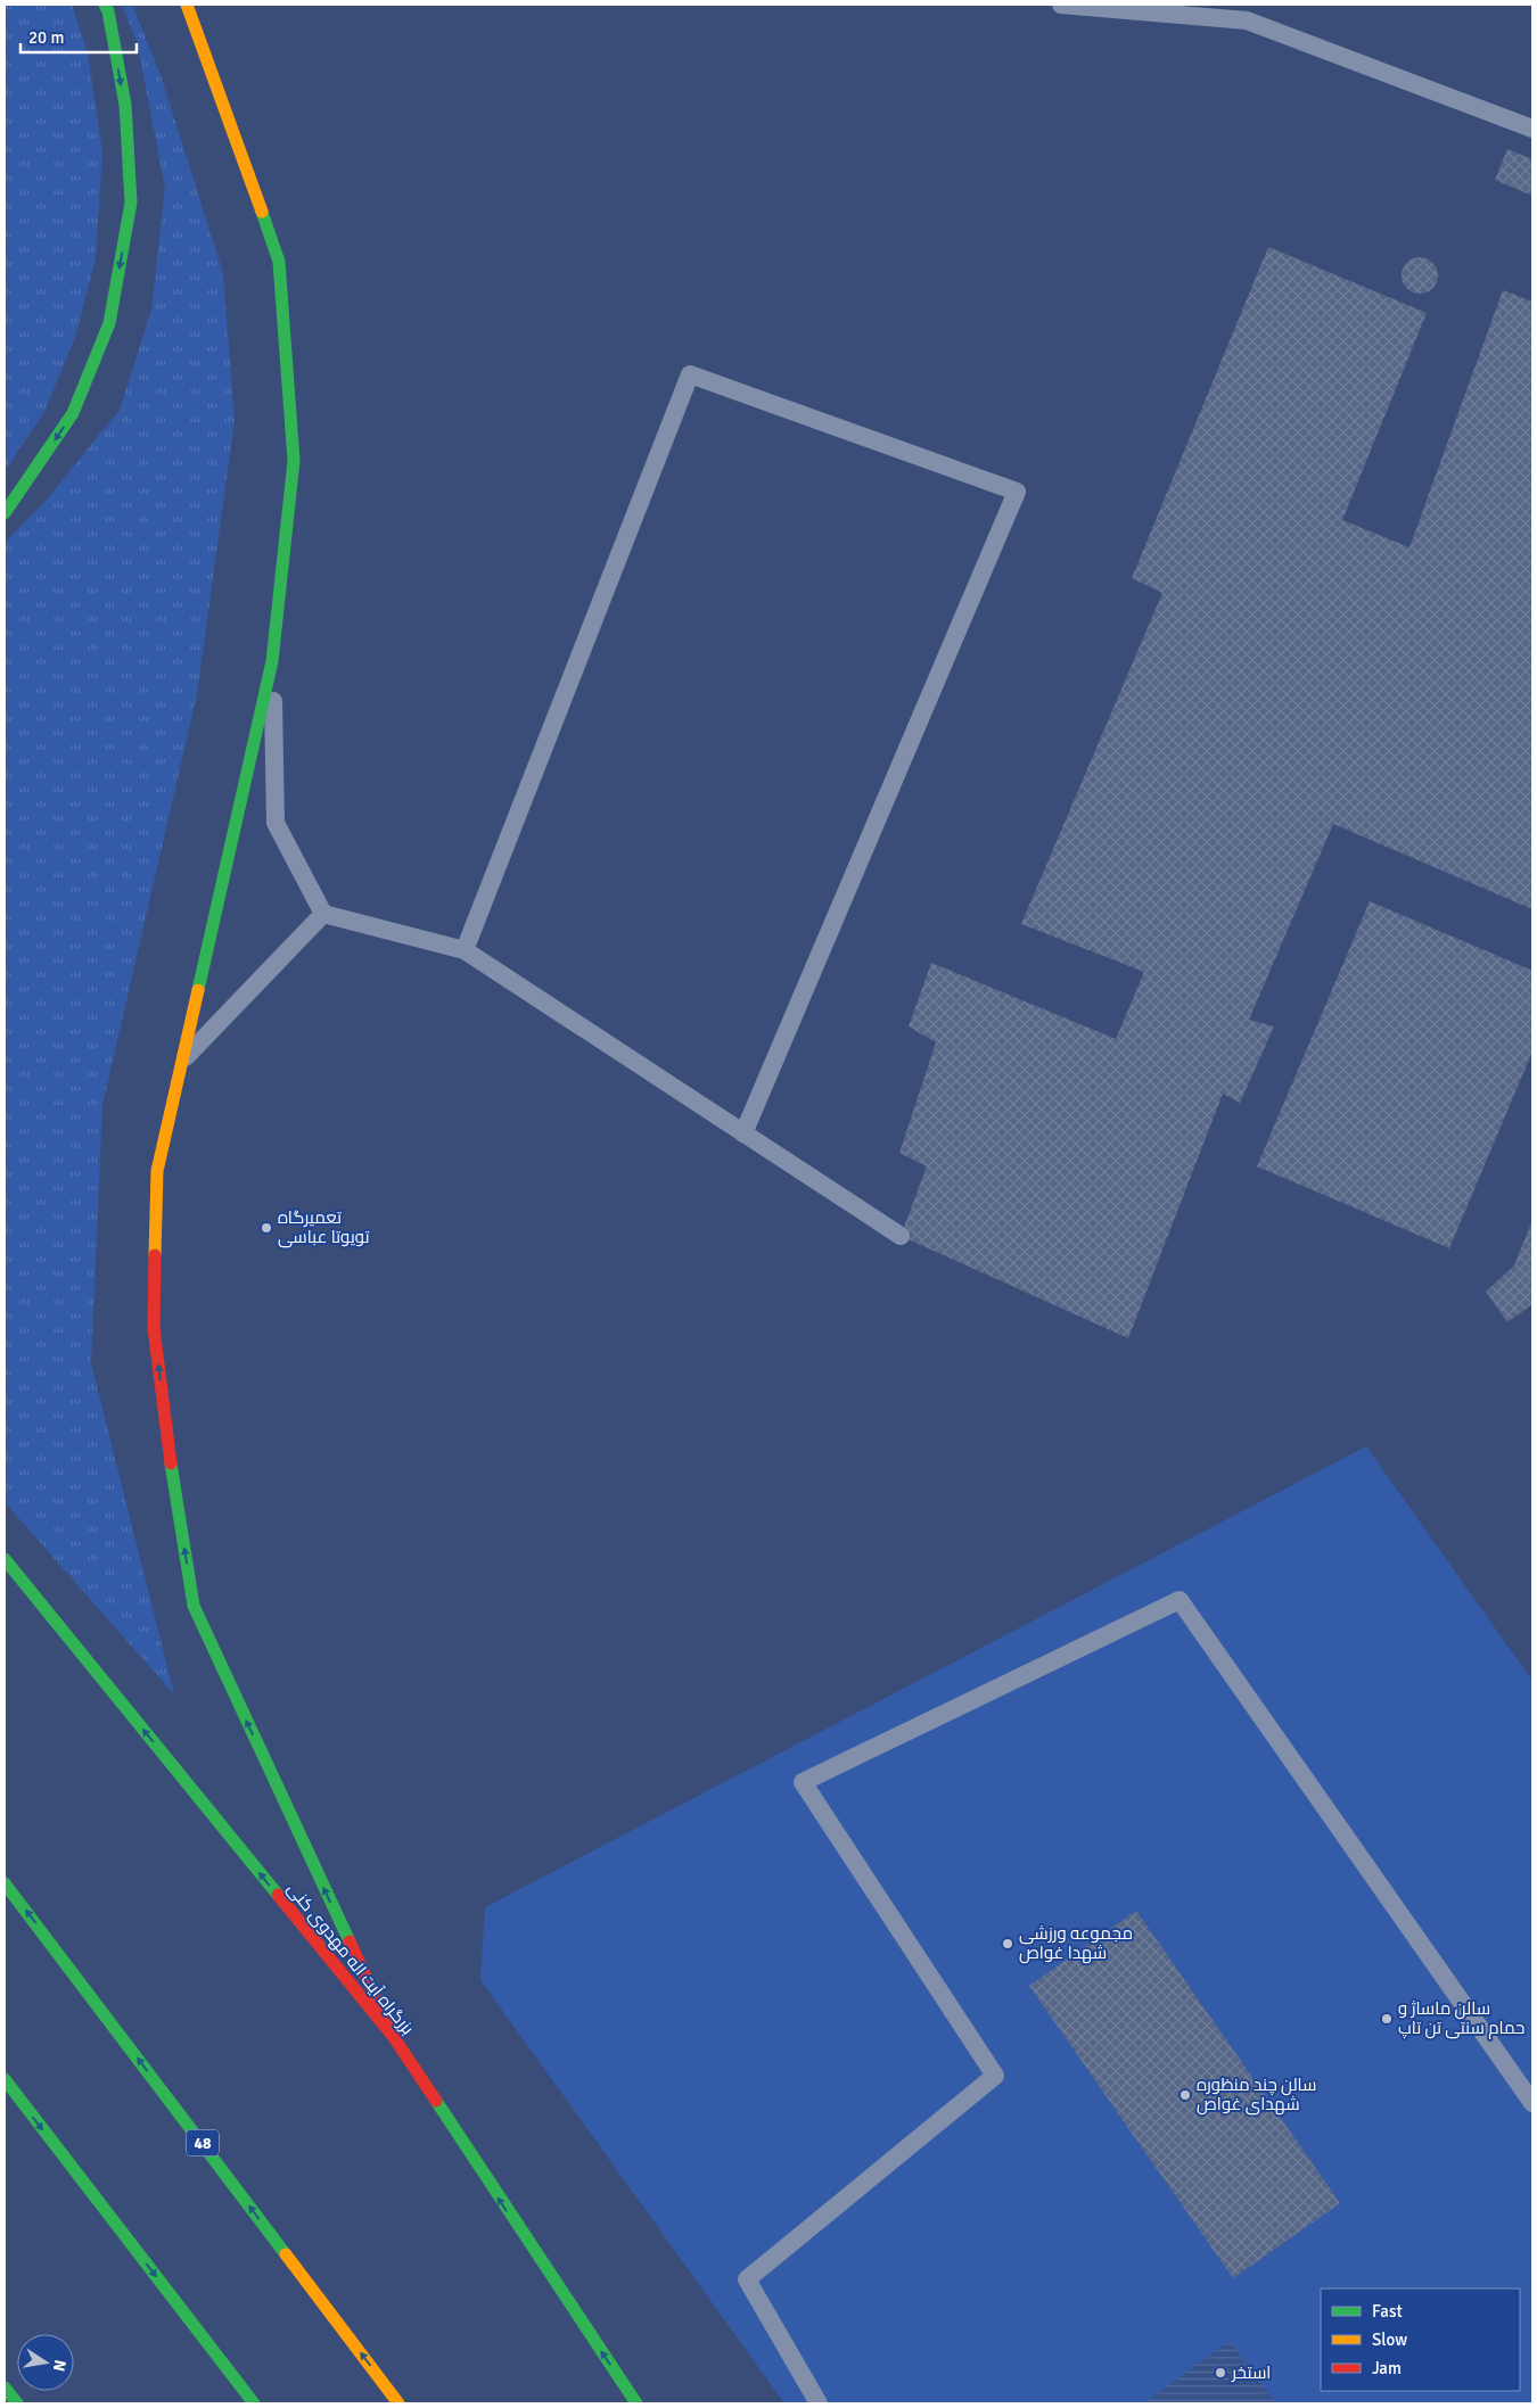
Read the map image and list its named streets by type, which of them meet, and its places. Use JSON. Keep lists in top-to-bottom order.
{
  "streets": {
    "main road": ["بزرگراه آیت اله مهدوی کنی", "48"]
  },
  "one_way": ["بزرگراه آیت اله مهدوی کنی"],
  "places": [
    "تعمیرگاه تویوتا عباسی",
    "مجموعه ورزشی شهدا غواص",
    "سالن ماساژ و حمام سنتی تن تاپ",
    "سالن چند منظوره شهدای غواص",
    "استخر"
  ],
  "legend": ["Fast", "Slow", "Jam"],
  "scale_bar": "20 m",
  "north": "right"
}
